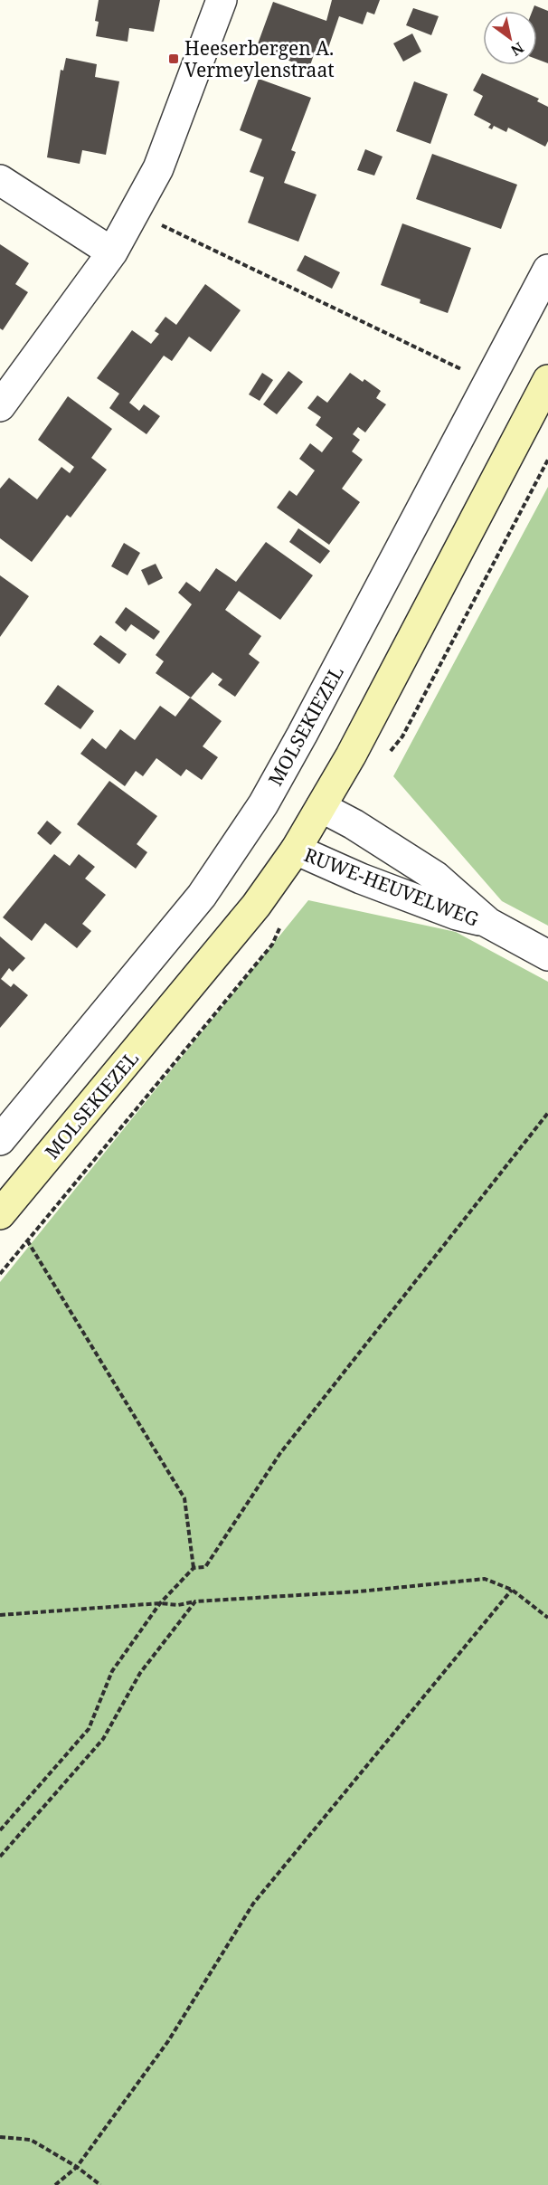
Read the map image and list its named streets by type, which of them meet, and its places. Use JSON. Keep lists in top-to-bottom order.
{
  "streets": {
    "main road": ["MOLSEKIEZEL"],
    "street": ["RUWE-HEUVELWEG"]
  },
  "crossings": [
    ["MOLSEKIEZEL", "RUWE-HEUVELWEG"]
  ],
  "places": {
    "transit": ["Heeserbergen A. Vermeylenstraat"]
  },
  "north": "bottom right"
}
